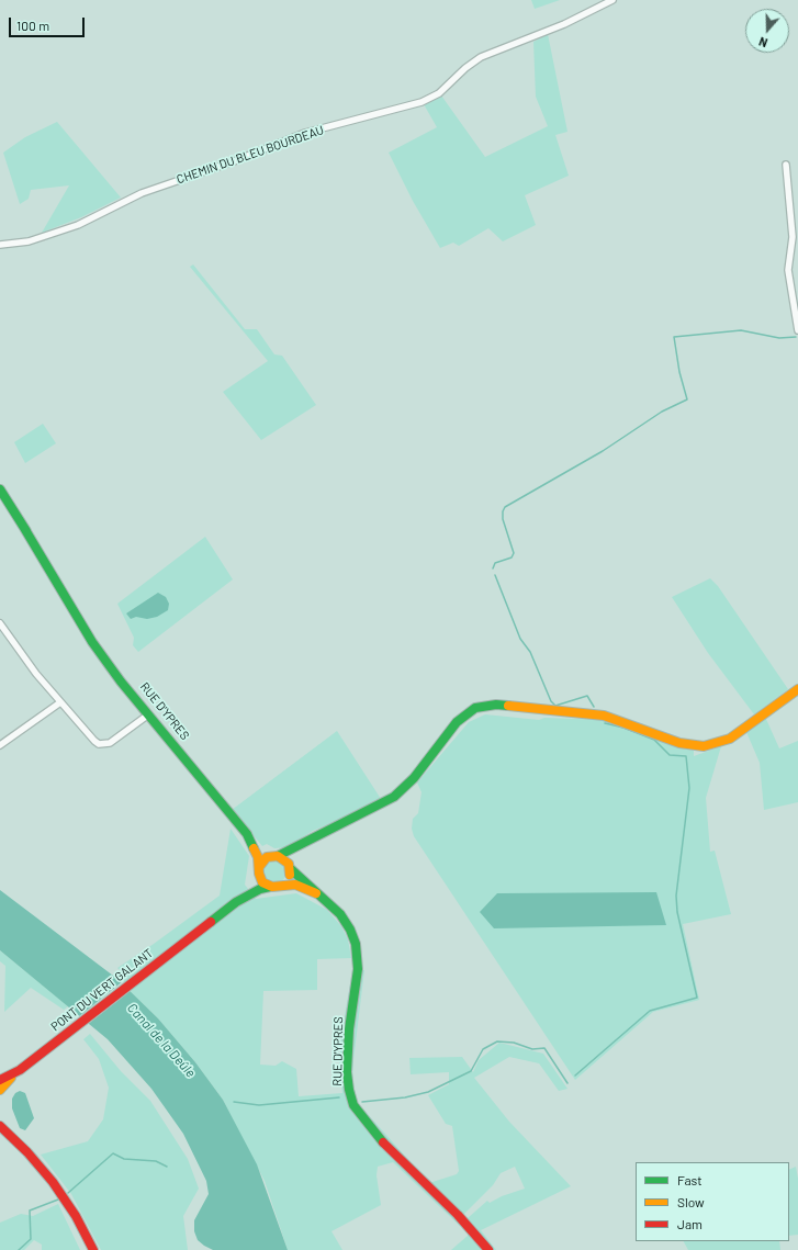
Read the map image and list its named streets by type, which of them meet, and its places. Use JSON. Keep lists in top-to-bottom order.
{
  "streets": {
    "main road": ["RUE D'YPRES", "PONT DU VERT GALANT"],
    "street": ["CHEMIN DU BLEU BOURDEAU"]
  },
  "water": ["Canal de la Deûle"],
  "legend": ["Fast", "Slow", "Jam"],
  "scale_bar": "100 m",
  "north": "bottom"
}
